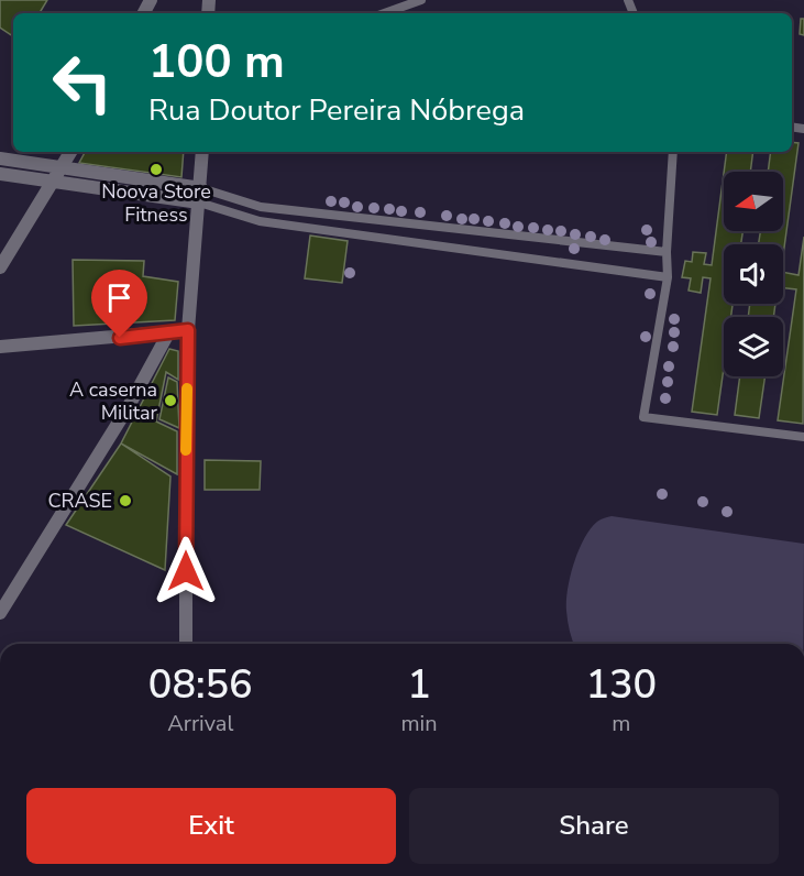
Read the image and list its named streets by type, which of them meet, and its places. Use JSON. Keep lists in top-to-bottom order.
{
  "places": ["Noova Store Fitness", "A caserna Militar", "CRASE"],
  "north": "left",
  "page": {
    "turn": ["100 m", "Rua Doutor Pereira Nóbrega"],
    "eta": [
      "08:56",
      "Arrival",
      "1",
      "min",
      "130",
      "m"
    ],
    "buttons": ["Exit", "Share"]
  }
}
